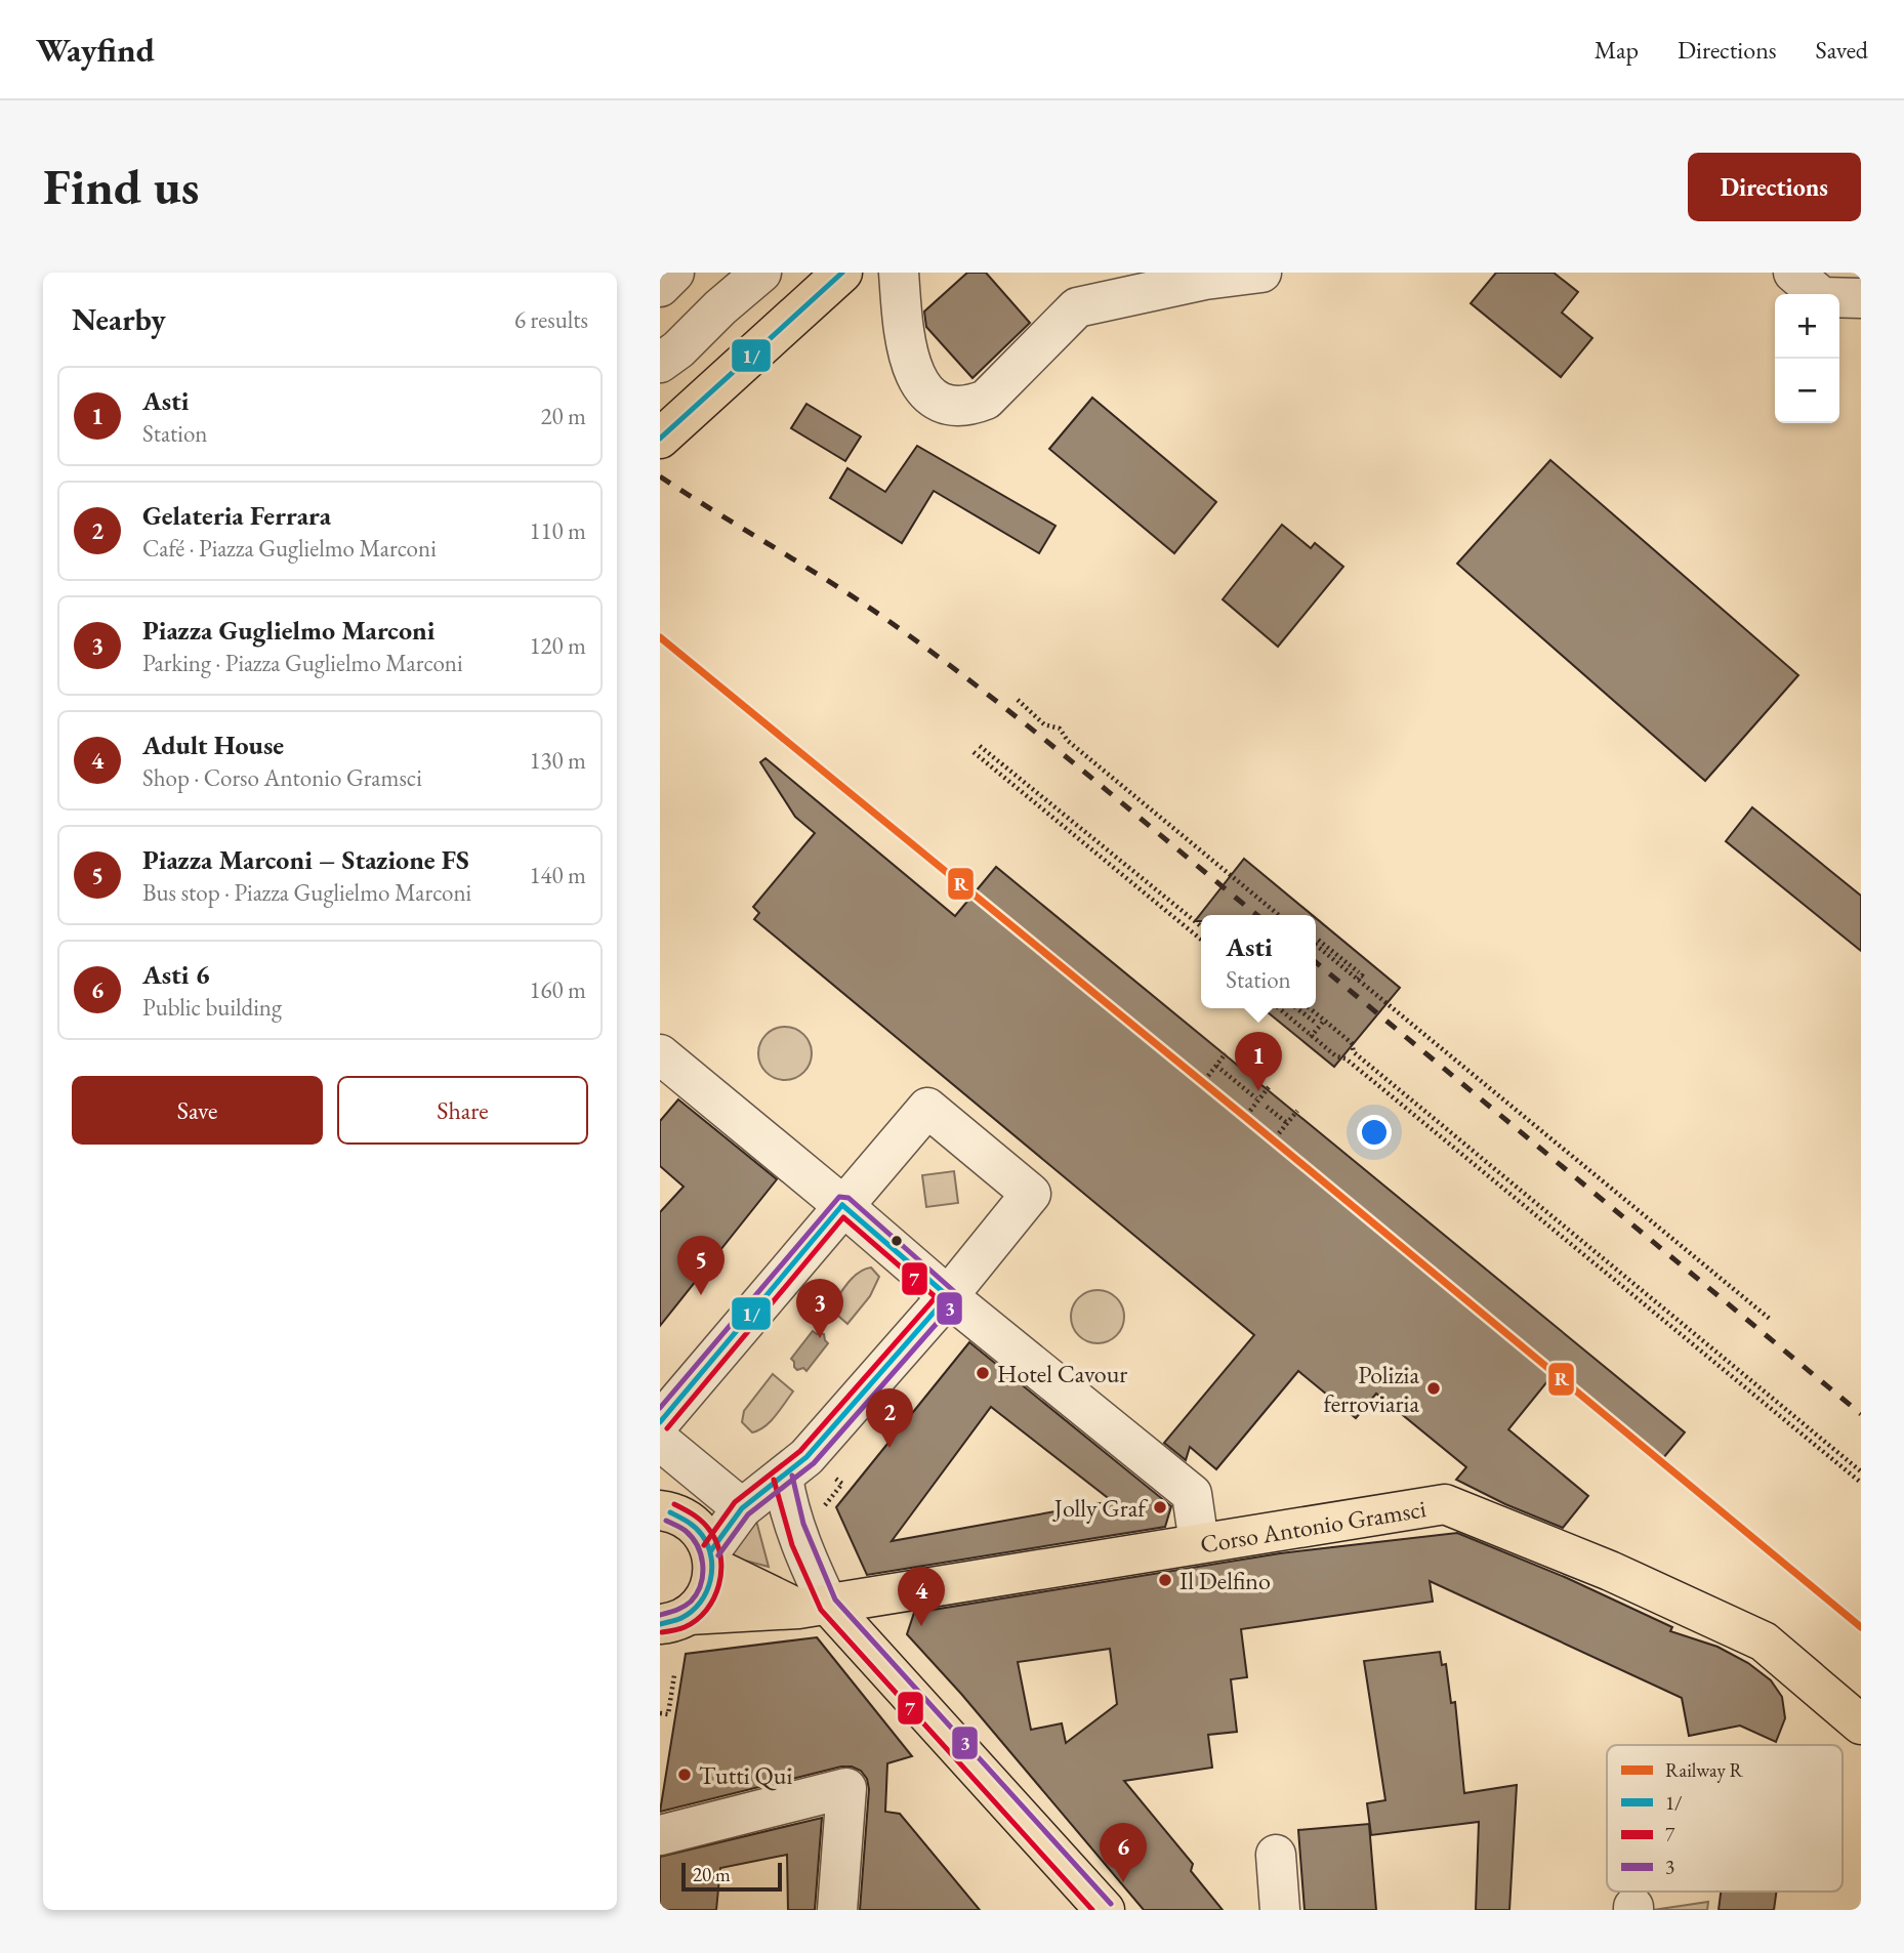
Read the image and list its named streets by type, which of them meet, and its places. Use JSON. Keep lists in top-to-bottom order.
{
  "streets": {
    "main road": ["Corso Antonio Gramsci"]
  },
  "places": [
    "Hotel Cavour",
    "Polizia ferroviaria",
    "Jolly Graf",
    "Il Delfino",
    "Tutti Qui"
  ],
  "lines": [
    "transit line 1/",
    "rail line R",
    "transit line 3",
    "transit line 7"
  ],
  "legend": [
    "Railway R",
    "1/",
    "7",
    "3"
  ],
  "scale_bar": "20 m",
  "page": {
    "header": "Wayfind",
    "nav": ["Map", "Directions", "Saved"],
    "buttons": [
      "Directions",
      ["Save", "Share"]
    ],
    "title": "Find us",
    "heading": ["Nearby", "6 results"],
    "map_buttons": ["+", "−"],
    "list": [
      {
        "mark": "1",
        "name": "Asti",
        "note": "Station",
        "value": "20 m"
      },
      {
        "mark": "2",
        "name": "Gelateria Ferrara",
        "note": "Café · Piazza Guglielmo Marconi",
        "value": "110 m"
      },
      {
        "mark": "3",
        "name": "Piazza Guglielmo Marconi",
        "note": "Parking · Piazza Guglielmo Marconi",
        "value": "120 m"
      },
      {
        "mark": "4",
        "name": "Adult House",
        "note": "Shop · Corso Antonio Gramsci",
        "value": "130 m"
      },
      {
        "mark": "5",
        "name": "Piazza Marconi – Stazione FS",
        "note": "Bus stop · Piazza Guglielmo Marconi",
        "value": "140 m"
      },
      {
        "mark": "6",
        "name": "Asti 6",
        "note": "Public building",
        "value": "160 m"
      }
    ],
    "popup": ["Asti", "Station"],
    "pins": [
      "1",
      "5",
      "3",
      "2",
      "4",
      "6"
    ],
    "scale": "20 m"
  }
}
